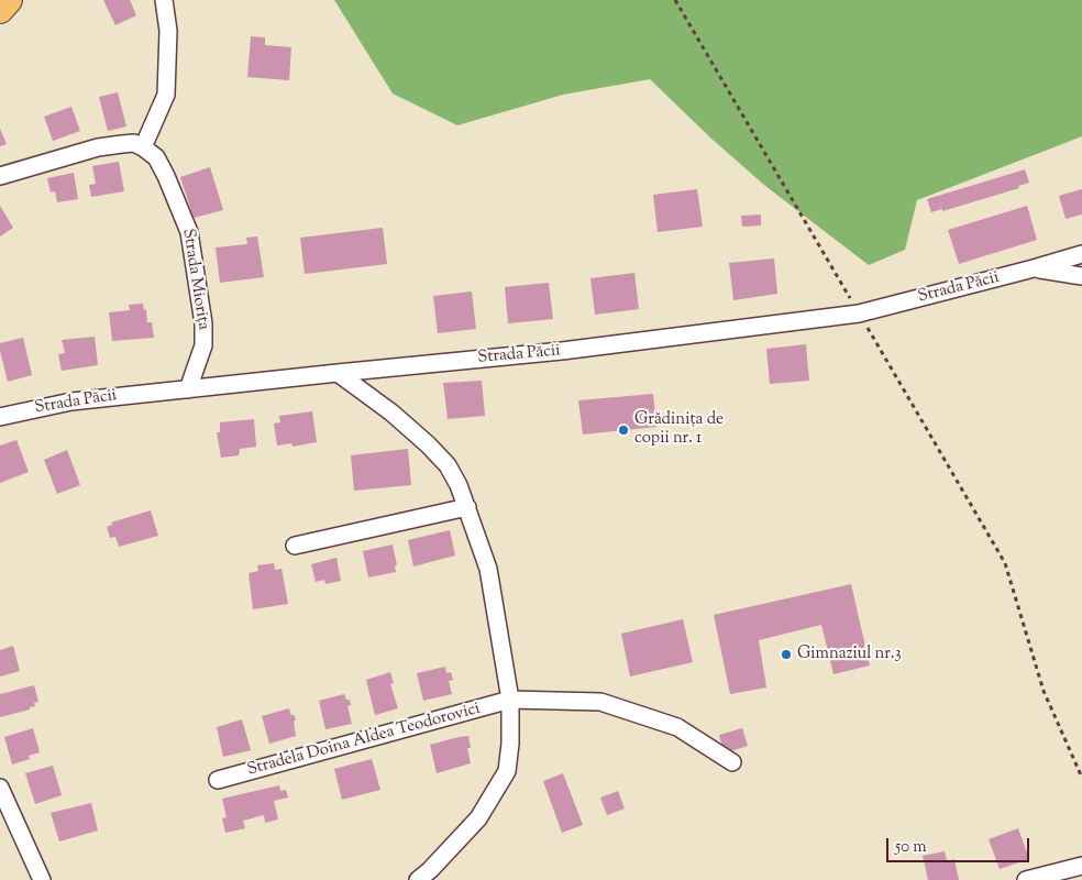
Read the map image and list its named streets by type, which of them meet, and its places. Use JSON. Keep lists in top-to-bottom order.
{
  "streets": {
    "street": ["Strada Miorița", "Strada Păcii", "Stradela Doina Aldea Teodorovici"]
  },
  "crossings": [
    ["Strada Miorița", "Strada Păcii"]
  ],
  "places": ["Grădinița de copii nr. 1", "Gimnaziul nr.3"],
  "scale_bar": "50 m"
}
